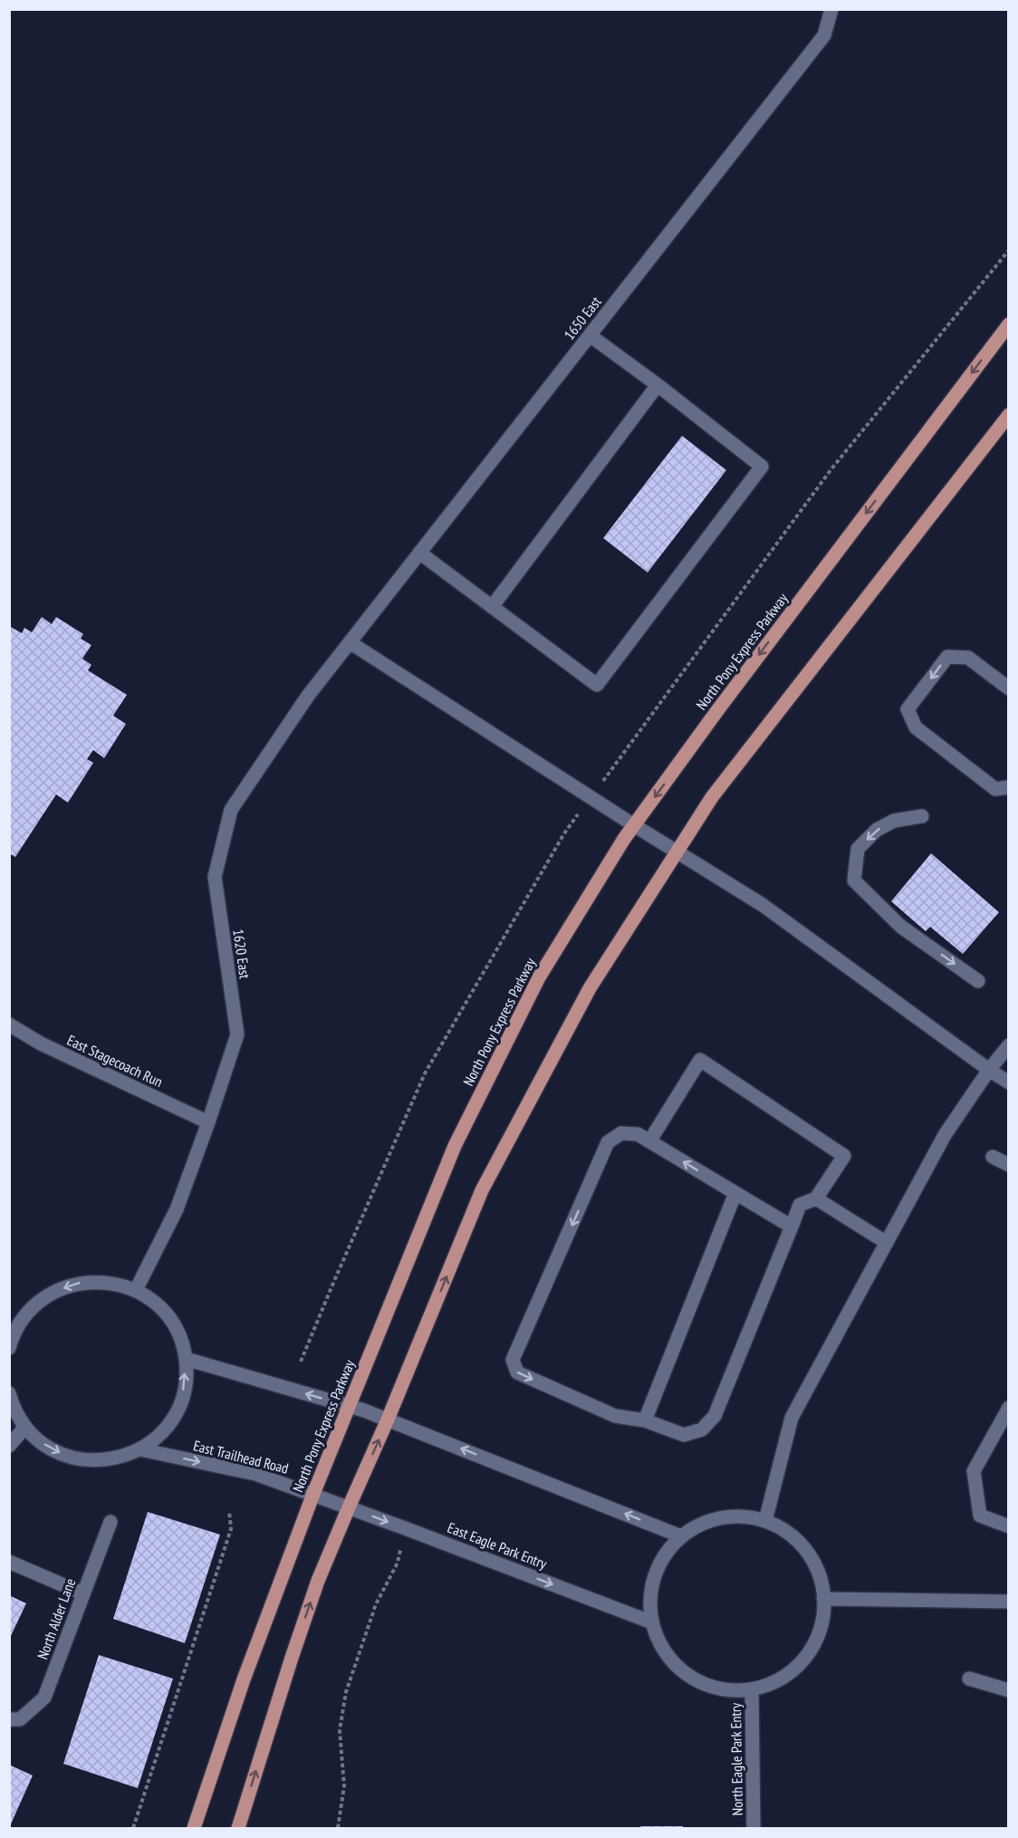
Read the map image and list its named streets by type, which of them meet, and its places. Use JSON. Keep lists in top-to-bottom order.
{
  "streets": {
    "main road": ["North Pony Express Parkway"],
    "street": [
      "1650 East",
      "1620 East",
      "East Stagecoach Run",
      "East Trailhead Road",
      "East Eagle Park Entry",
      "North Alder Lane",
      "North Eagle Park Entry"
    ]
  },
  "crossings": [
    ["1650 East", "1620 East"],
    ["North Pony Express Parkway", "East Trailhead Road"],
    ["1620 East", "East Stagecoach Run"],
    ["East Trailhead Road", "East Eagle Park Entry"],
    ["East Eagle Park Entry", "North Eagle Park Entry"]
  ]
}
